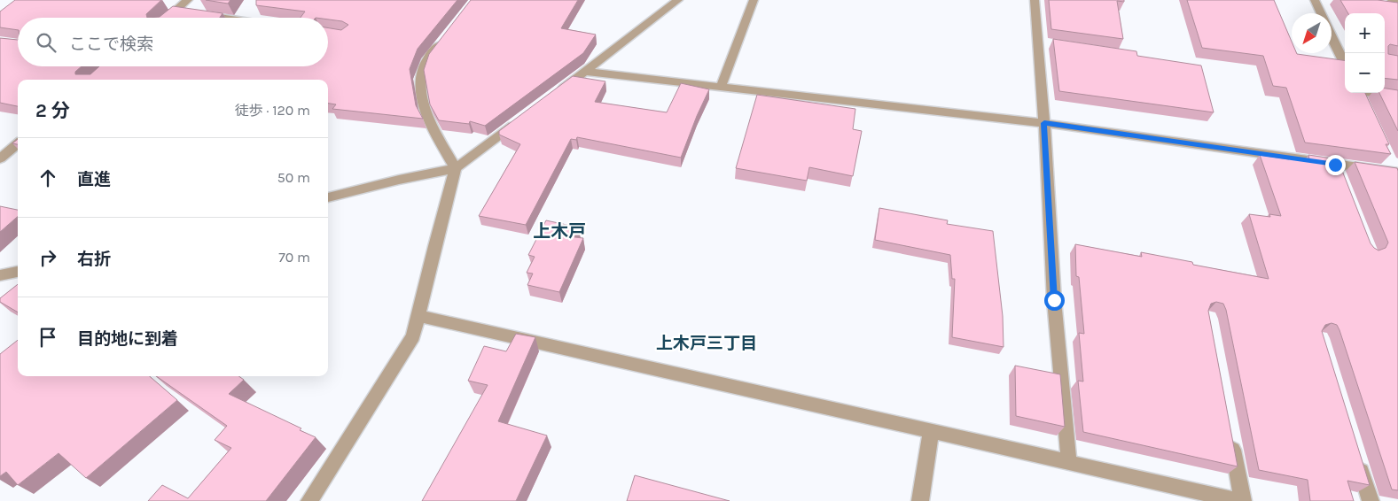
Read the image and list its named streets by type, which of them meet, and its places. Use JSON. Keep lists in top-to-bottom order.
{
  "districts": ["上木戸", "上木戸三丁目"],
  "north": "bottom left",
  "page": {
    "map_buttons": ["+", "−"],
    "search": "ここで検索",
    "heading": ["2 分", "徒歩 · 120 m"],
    "list": [
      ["直進", "50 m"],
      ["右折", "70 m"],
      "目的地に到着"
    ]
  }
}
